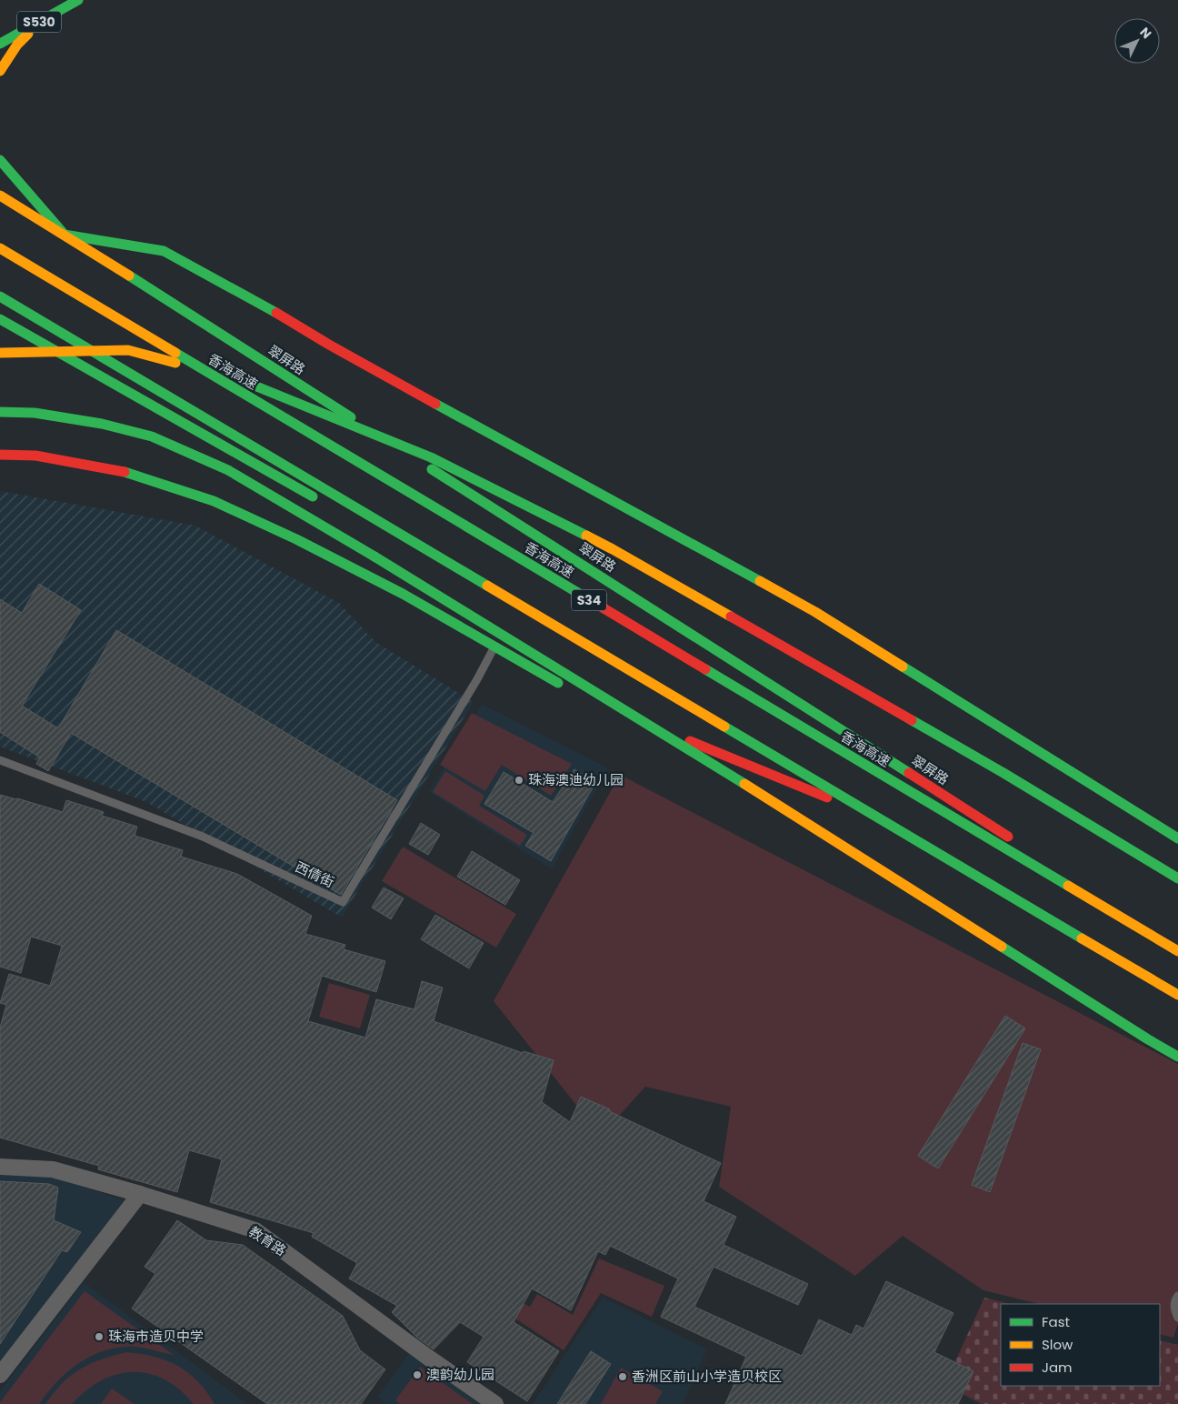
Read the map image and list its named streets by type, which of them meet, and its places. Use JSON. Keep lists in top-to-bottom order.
{
  "streets": {
    "main road": [
      "S530",
      "翠屏路",
      "香海高速",
      "S34"
    ],
    "street": ["教育路"],
    "lane": ["西倩街"]
  },
  "places": [
    "珠海澳迪幼儿园",
    "珠海市造贝中学",
    "澳韵幼儿园",
    "香洲区前山小学造贝校区"
  ],
  "legend": ["Fast", "Slow", "Jam"],
  "north": "top right"
}
